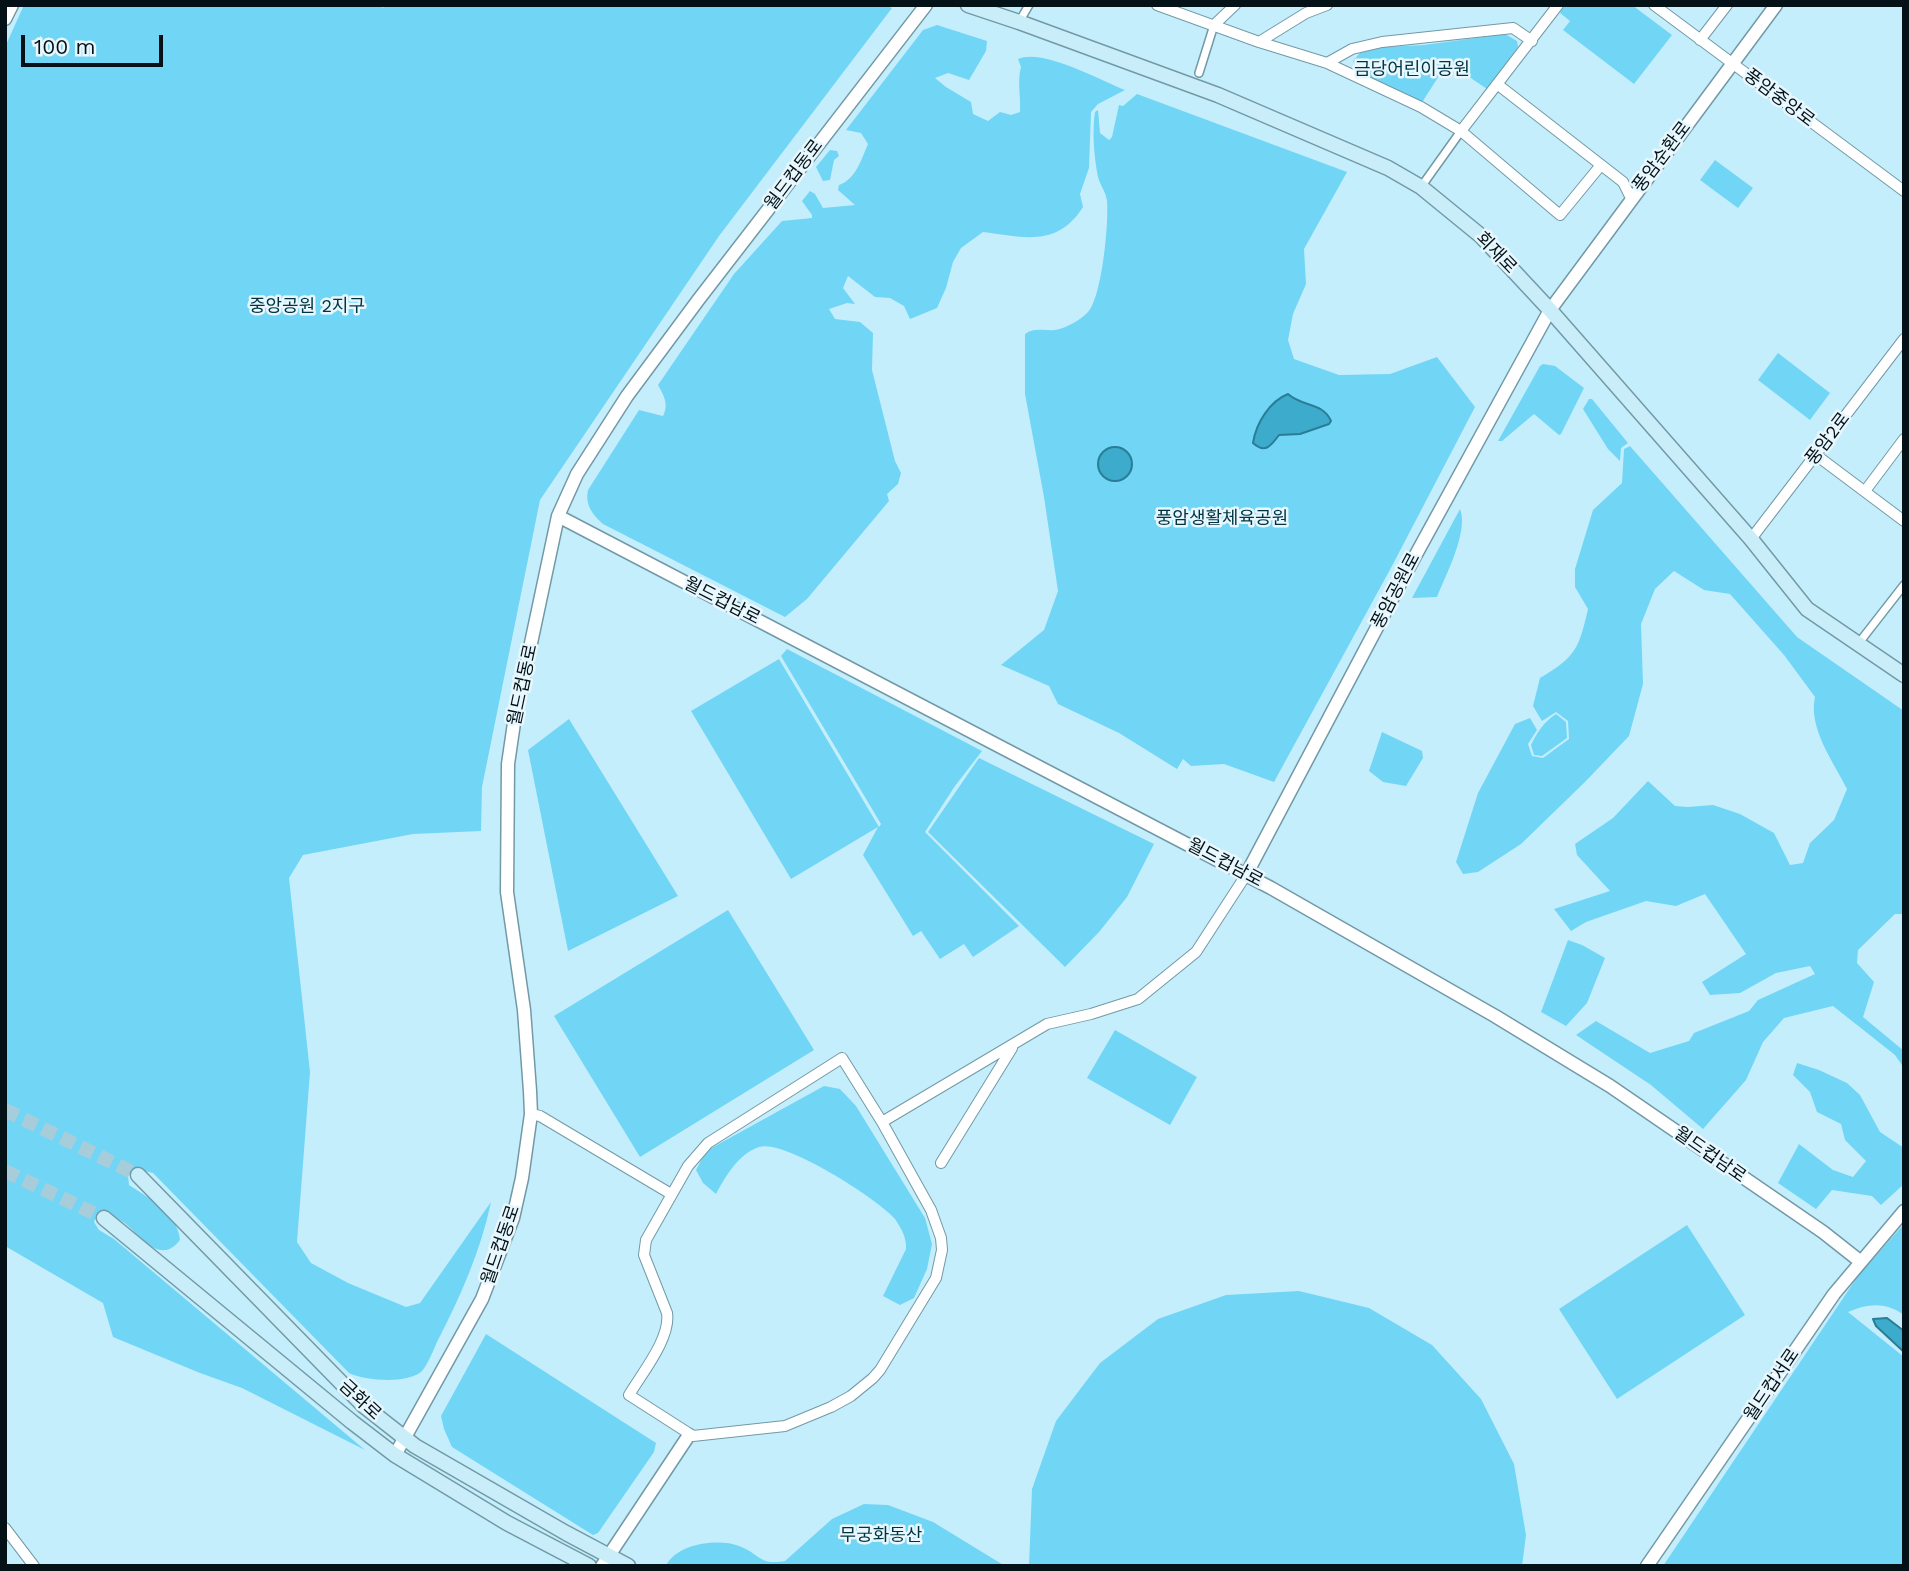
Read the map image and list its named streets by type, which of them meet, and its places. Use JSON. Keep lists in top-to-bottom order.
{
  "streets": {
    "main road": ["회재로", "금화로"],
    "street": [
      "풍암중앙로",
      "풍암순환로",
      "월드컵동로",
      "풍암2로",
      "풍암공원로",
      "월드컵남로",
      "월드컵서로"
    ]
  },
  "crossings": [
    ["풍암중앙로", "풍암순환로"],
    ["풍암순환로", "회재로"],
    ["풍암순환로", "풍암공원로"],
    ["월드컵동로", "월드컵남로"],
    ["월드컵동로", "금화로"],
    ["회재로", "풍암2로"],
    ["회재로", "풍암공원로"],
    ["풍암공원로", "월드컵남로"],
    ["월드컵남로", "월드컵서로"]
  ],
  "parks": [
    "금당어린이공원",
    "중앙공원 2지구",
    "풍암생활체육공원",
    "무궁화동산"
  ],
  "scale_bar": "100 m"
}
